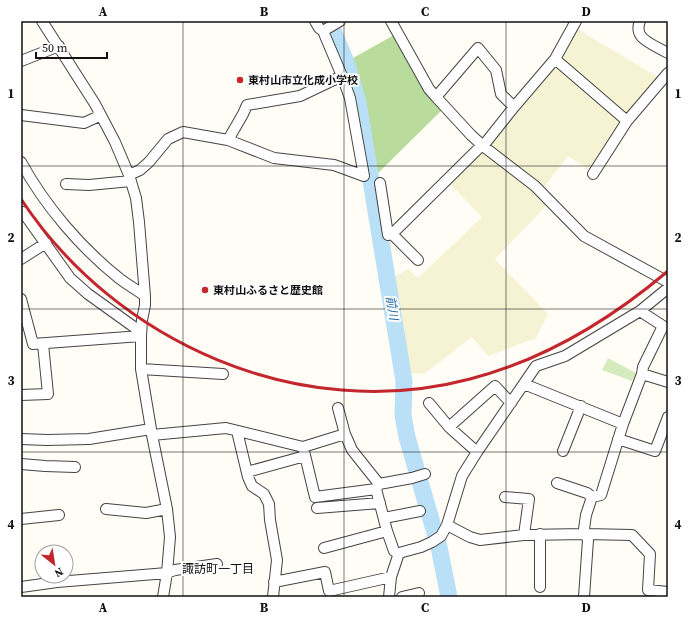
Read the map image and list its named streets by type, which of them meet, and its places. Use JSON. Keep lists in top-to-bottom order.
{
  "districts": ["諏訪町一丁目"],
  "water": ["前川"],
  "places": ["東村山市立化成小学校", "東村山ふるさと歴史館"],
  "scale_bar": "50 m",
  "north": "bottom right",
  "grid": {
    "columns": [
      "A",
      "B",
      "C",
      "D"
    ],
    "rows": [
      "1",
      "2",
      "3",
      "4"
    ]
  }
}
